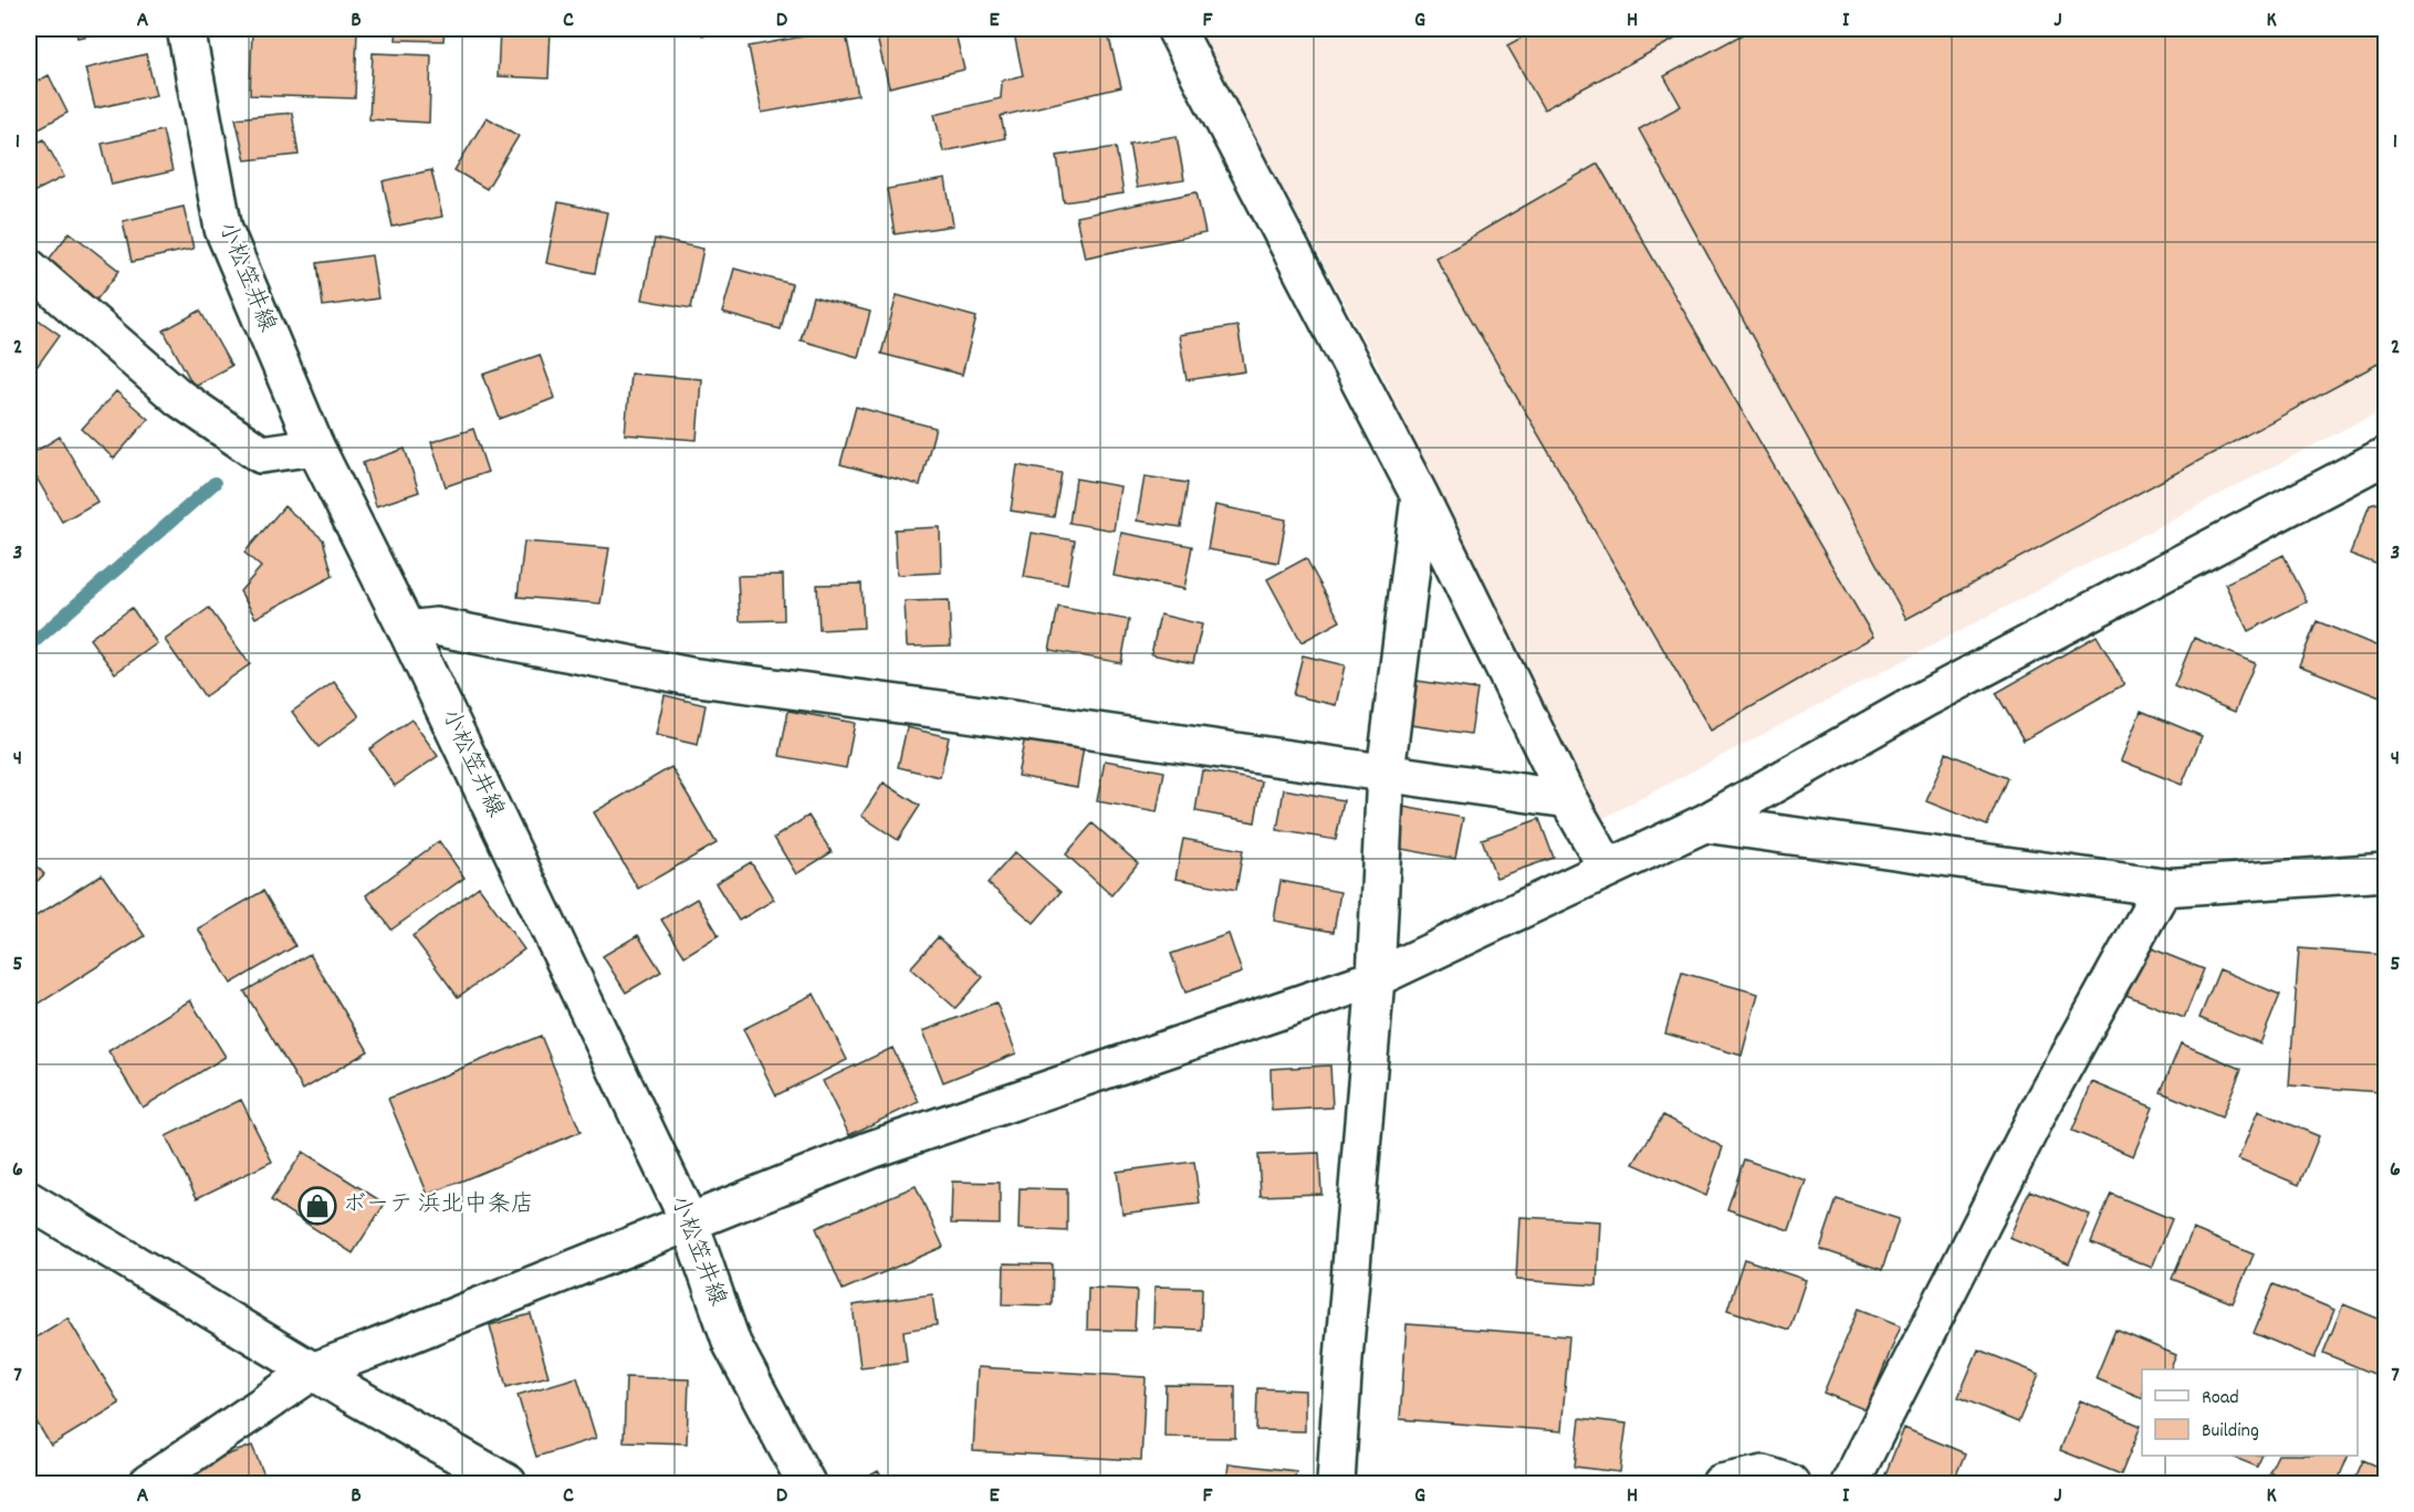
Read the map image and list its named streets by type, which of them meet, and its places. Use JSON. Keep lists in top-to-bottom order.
{
  "streets": {
    "street": ["小松笠井線"]
  },
  "places": {
    "shop": ["ボーテ 浜北中条店"]
  },
  "legend": ["Road", "Building"],
  "grid": {
    "columns": [
      "A",
      "B",
      "C",
      "D",
      "E",
      "F",
      "G",
      "H",
      "I",
      "J",
      "K"
    ],
    "rows": [
      "1",
      "2",
      "3",
      "4",
      "5",
      "6",
      "7"
    ]
  }
}
